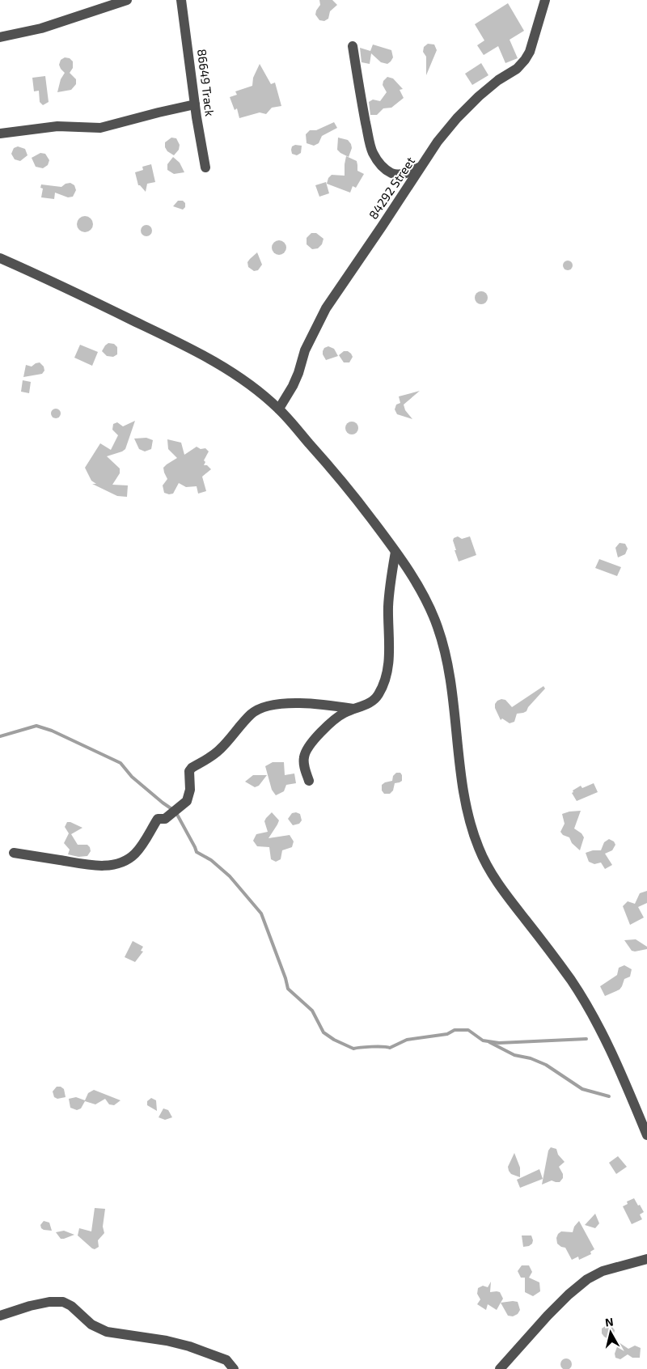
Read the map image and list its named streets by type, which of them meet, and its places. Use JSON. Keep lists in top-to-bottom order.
{
  "streets": {
    "street": ["86649 Track", "84292 Street"]
  },
  "north": "top"
}
